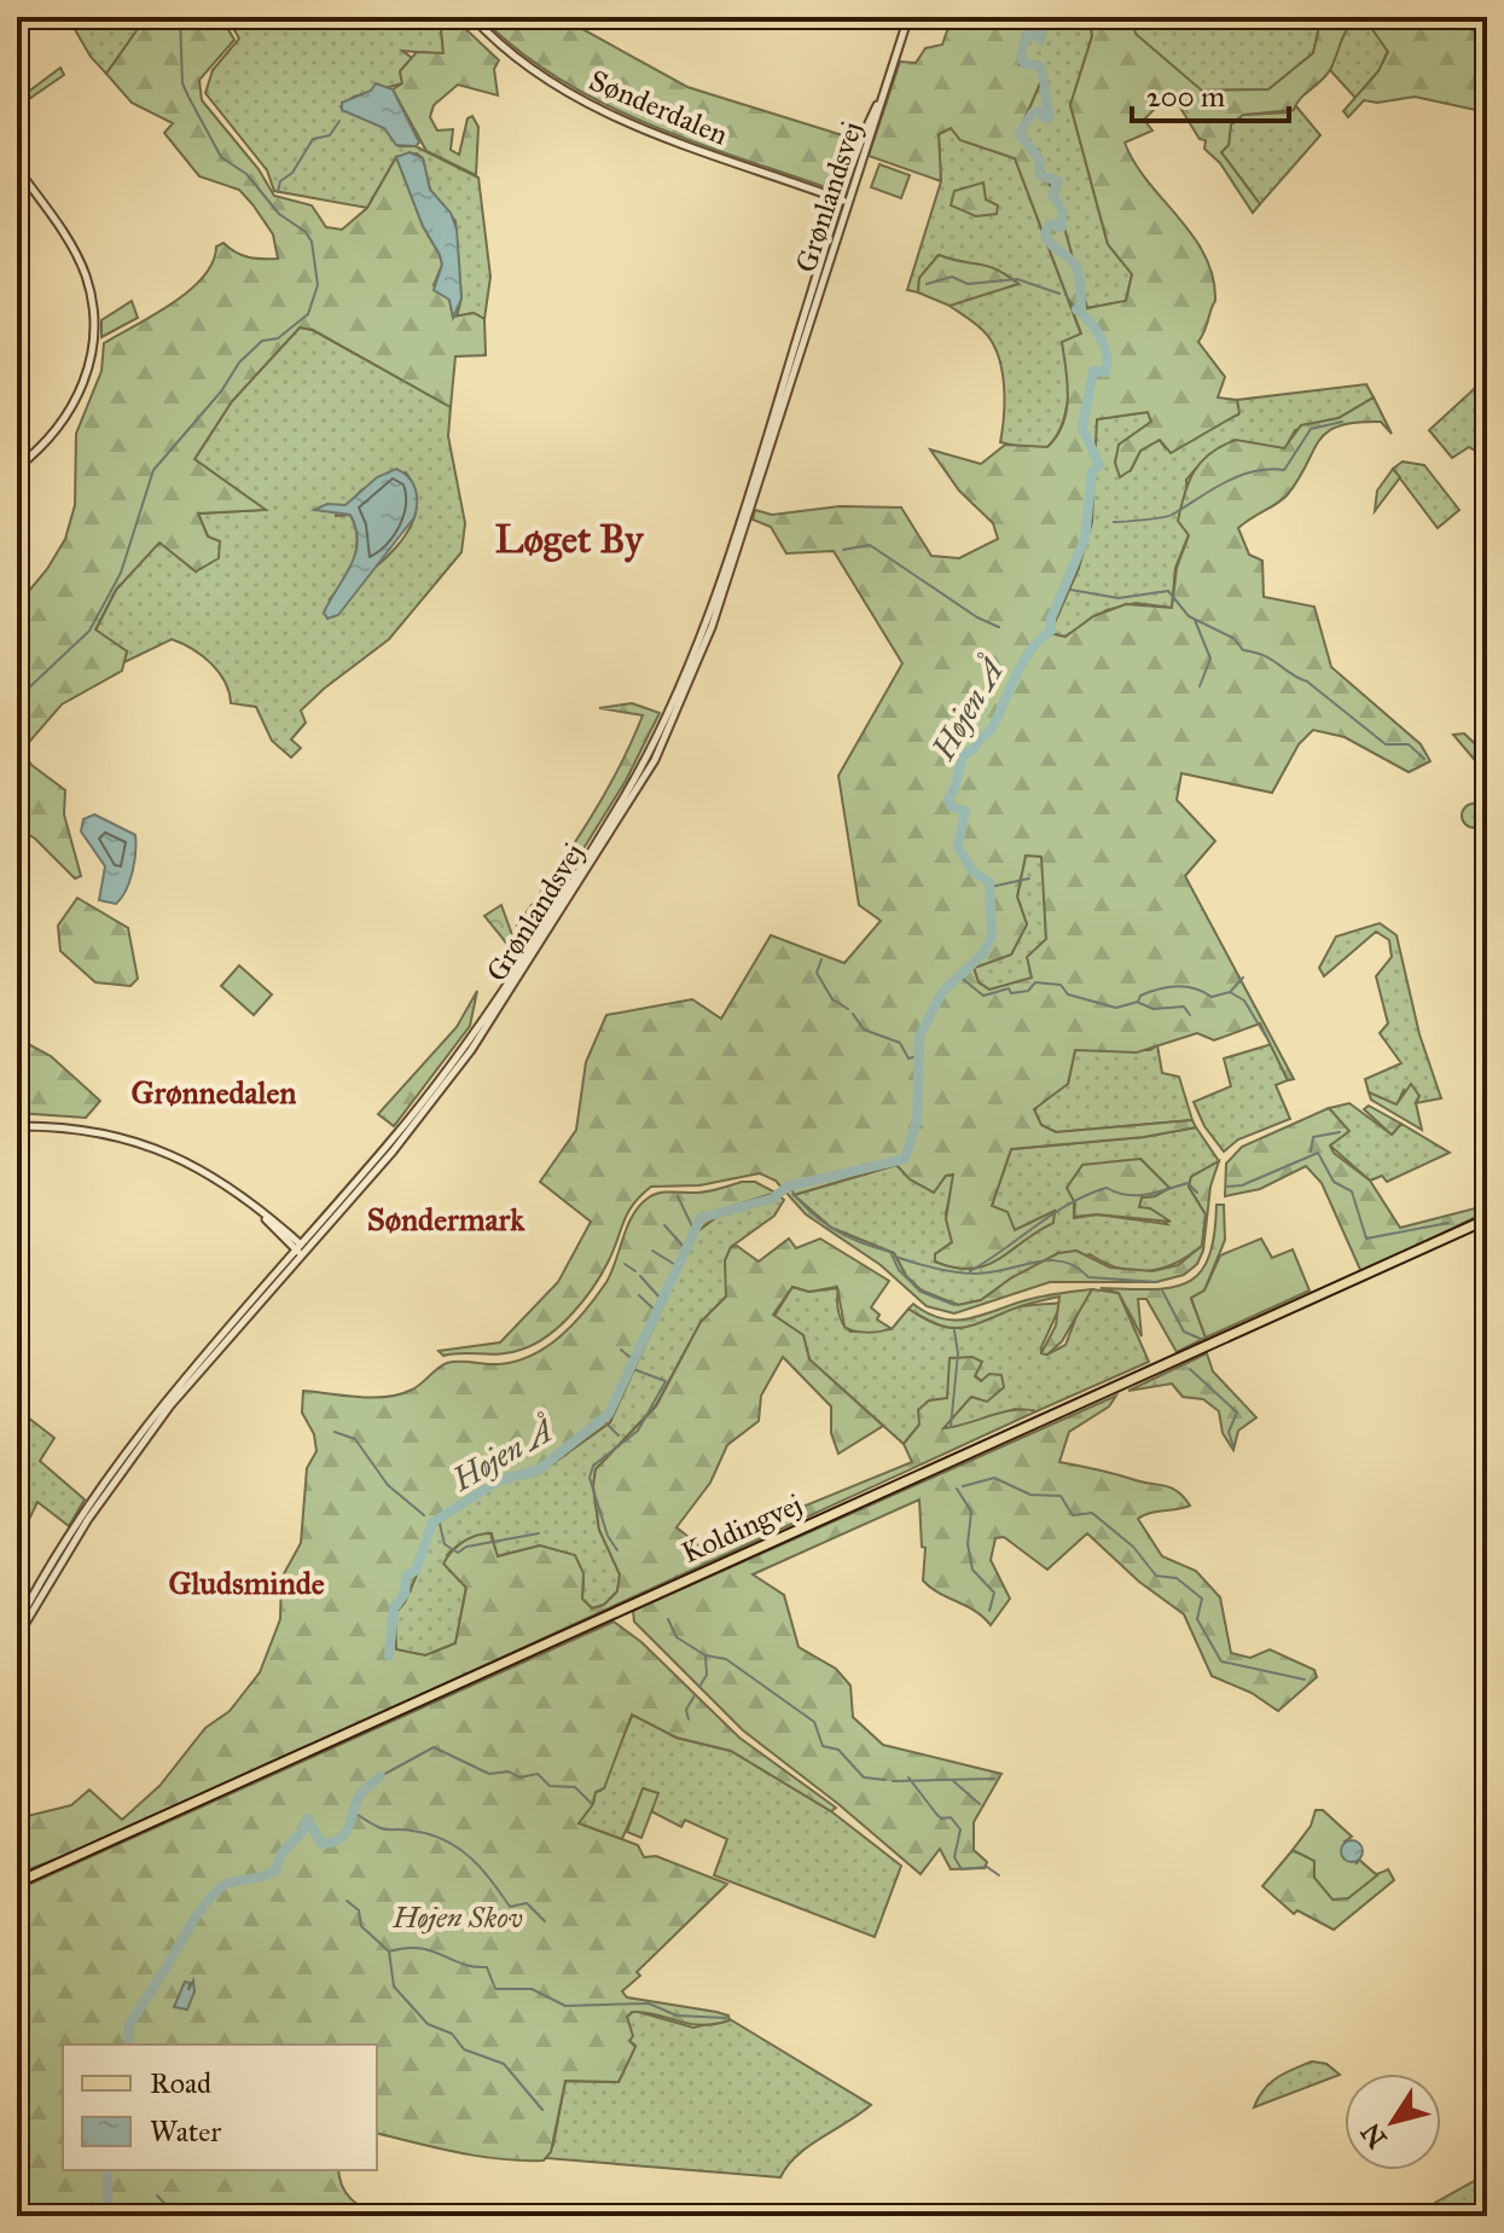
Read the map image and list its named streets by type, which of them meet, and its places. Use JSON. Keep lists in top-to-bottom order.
{
  "streets": {
    "main road": ["Koldingvej"],
    "street": ["Sønderdalen", "Grønlandsvej"]
  },
  "crossings": [
    ["Sønderdalen", "Grønlandsvej"]
  ],
  "districts": [
    "Løget By",
    "Grønnedalen",
    "Søndermark",
    "Gludsminde"
  ],
  "water": ["Højen Å"],
  "parks": ["Højen Skov"],
  "legend": ["Road", "Water"],
  "scale_bar": "200 m",
  "north": "bottom left"
}
